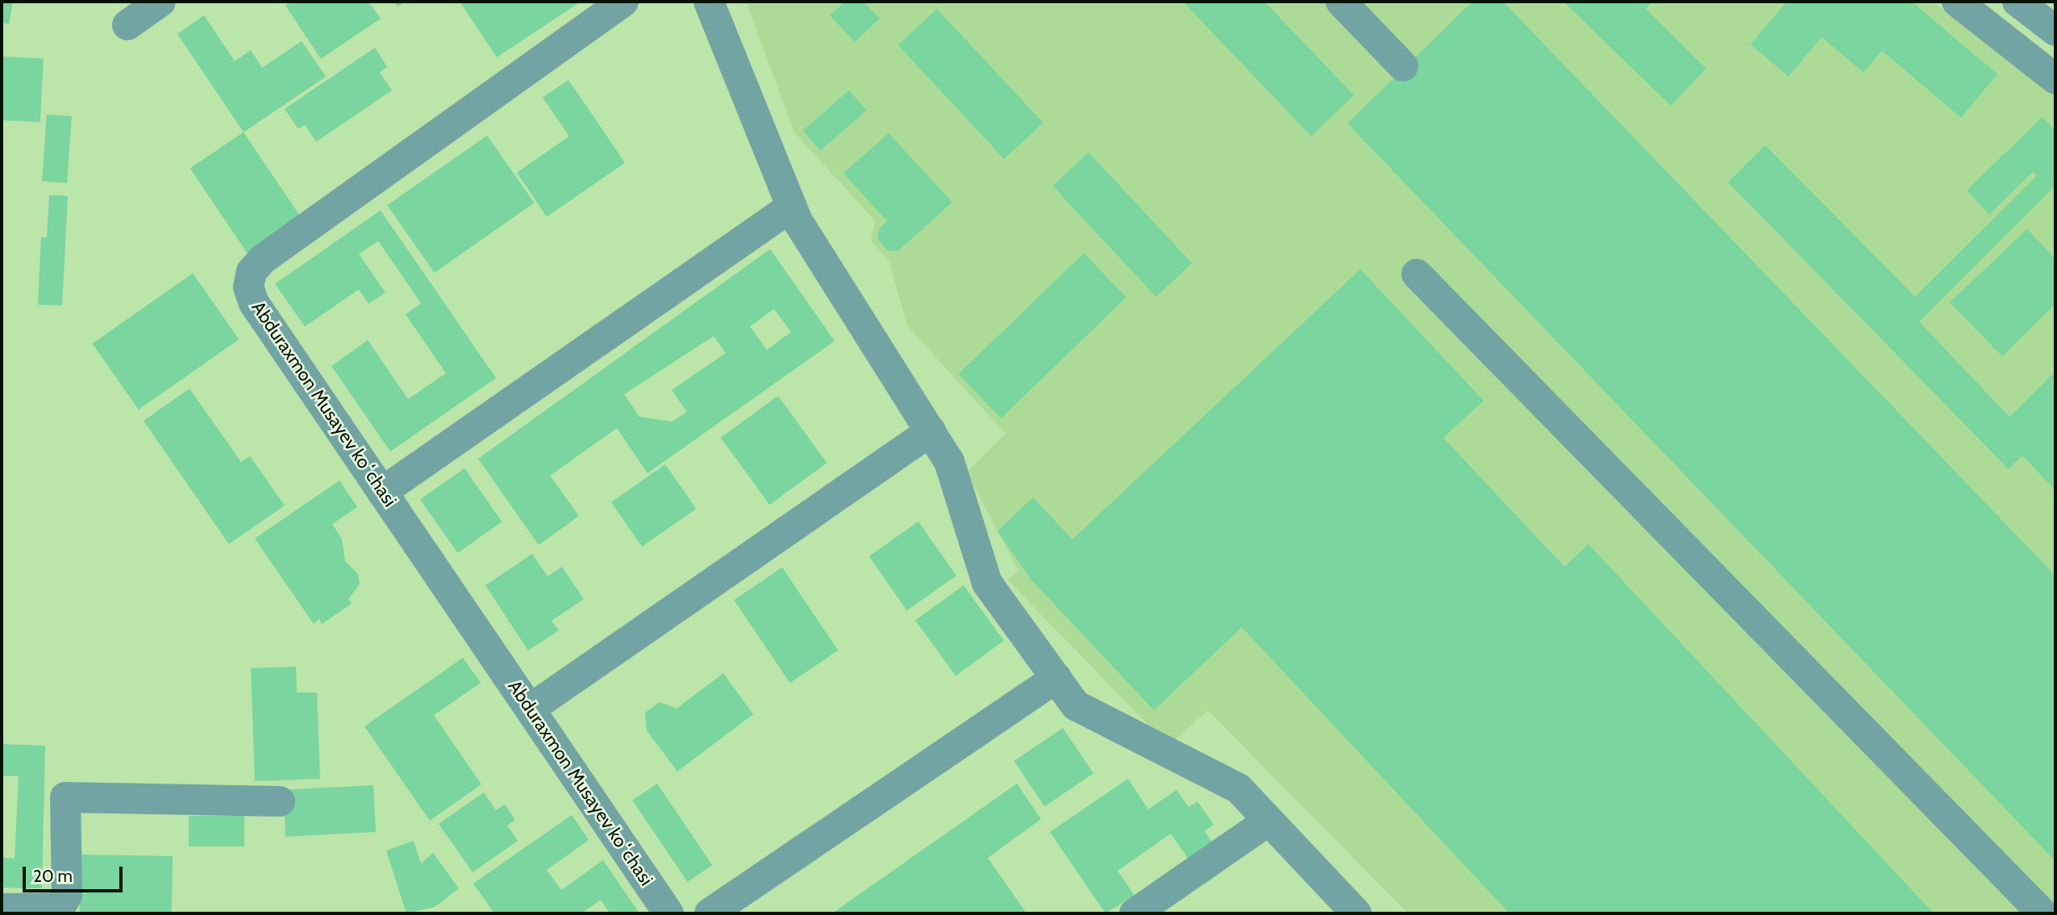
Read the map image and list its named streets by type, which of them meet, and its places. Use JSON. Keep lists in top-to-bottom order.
{
  "streets": {
    "street": ["Abduraxmon Musayev koʻchasi"]
  },
  "scale_bar": "20 m"
}
